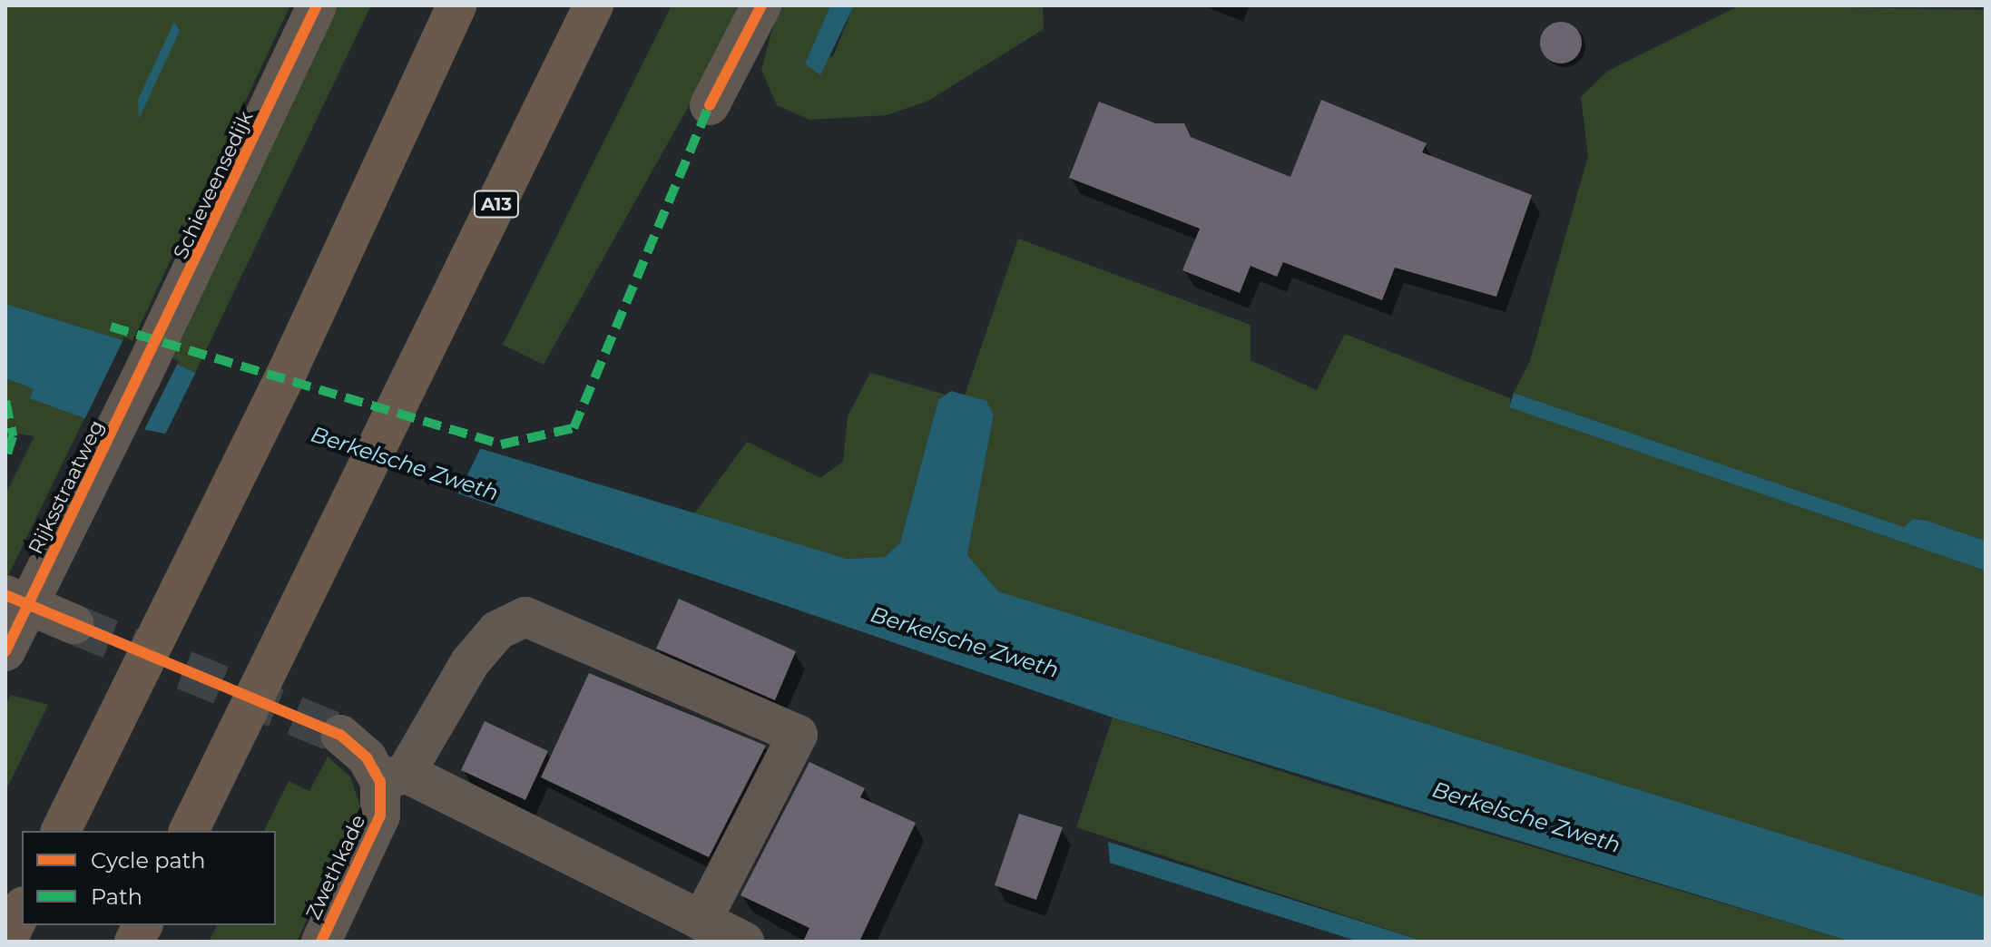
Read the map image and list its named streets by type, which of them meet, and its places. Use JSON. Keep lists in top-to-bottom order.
{
  "streets": {
    "highway": ["A13"],
    "street": ["Schieveensedijk", "Rijksstraatweg", "Zwethkade"]
  },
  "crossings": [
    ["Schieveensedijk", "Rijksstraatweg"]
  ],
  "water": ["Berkelsche Zweth"],
  "legend": ["Cycle path", "Path"]
}
